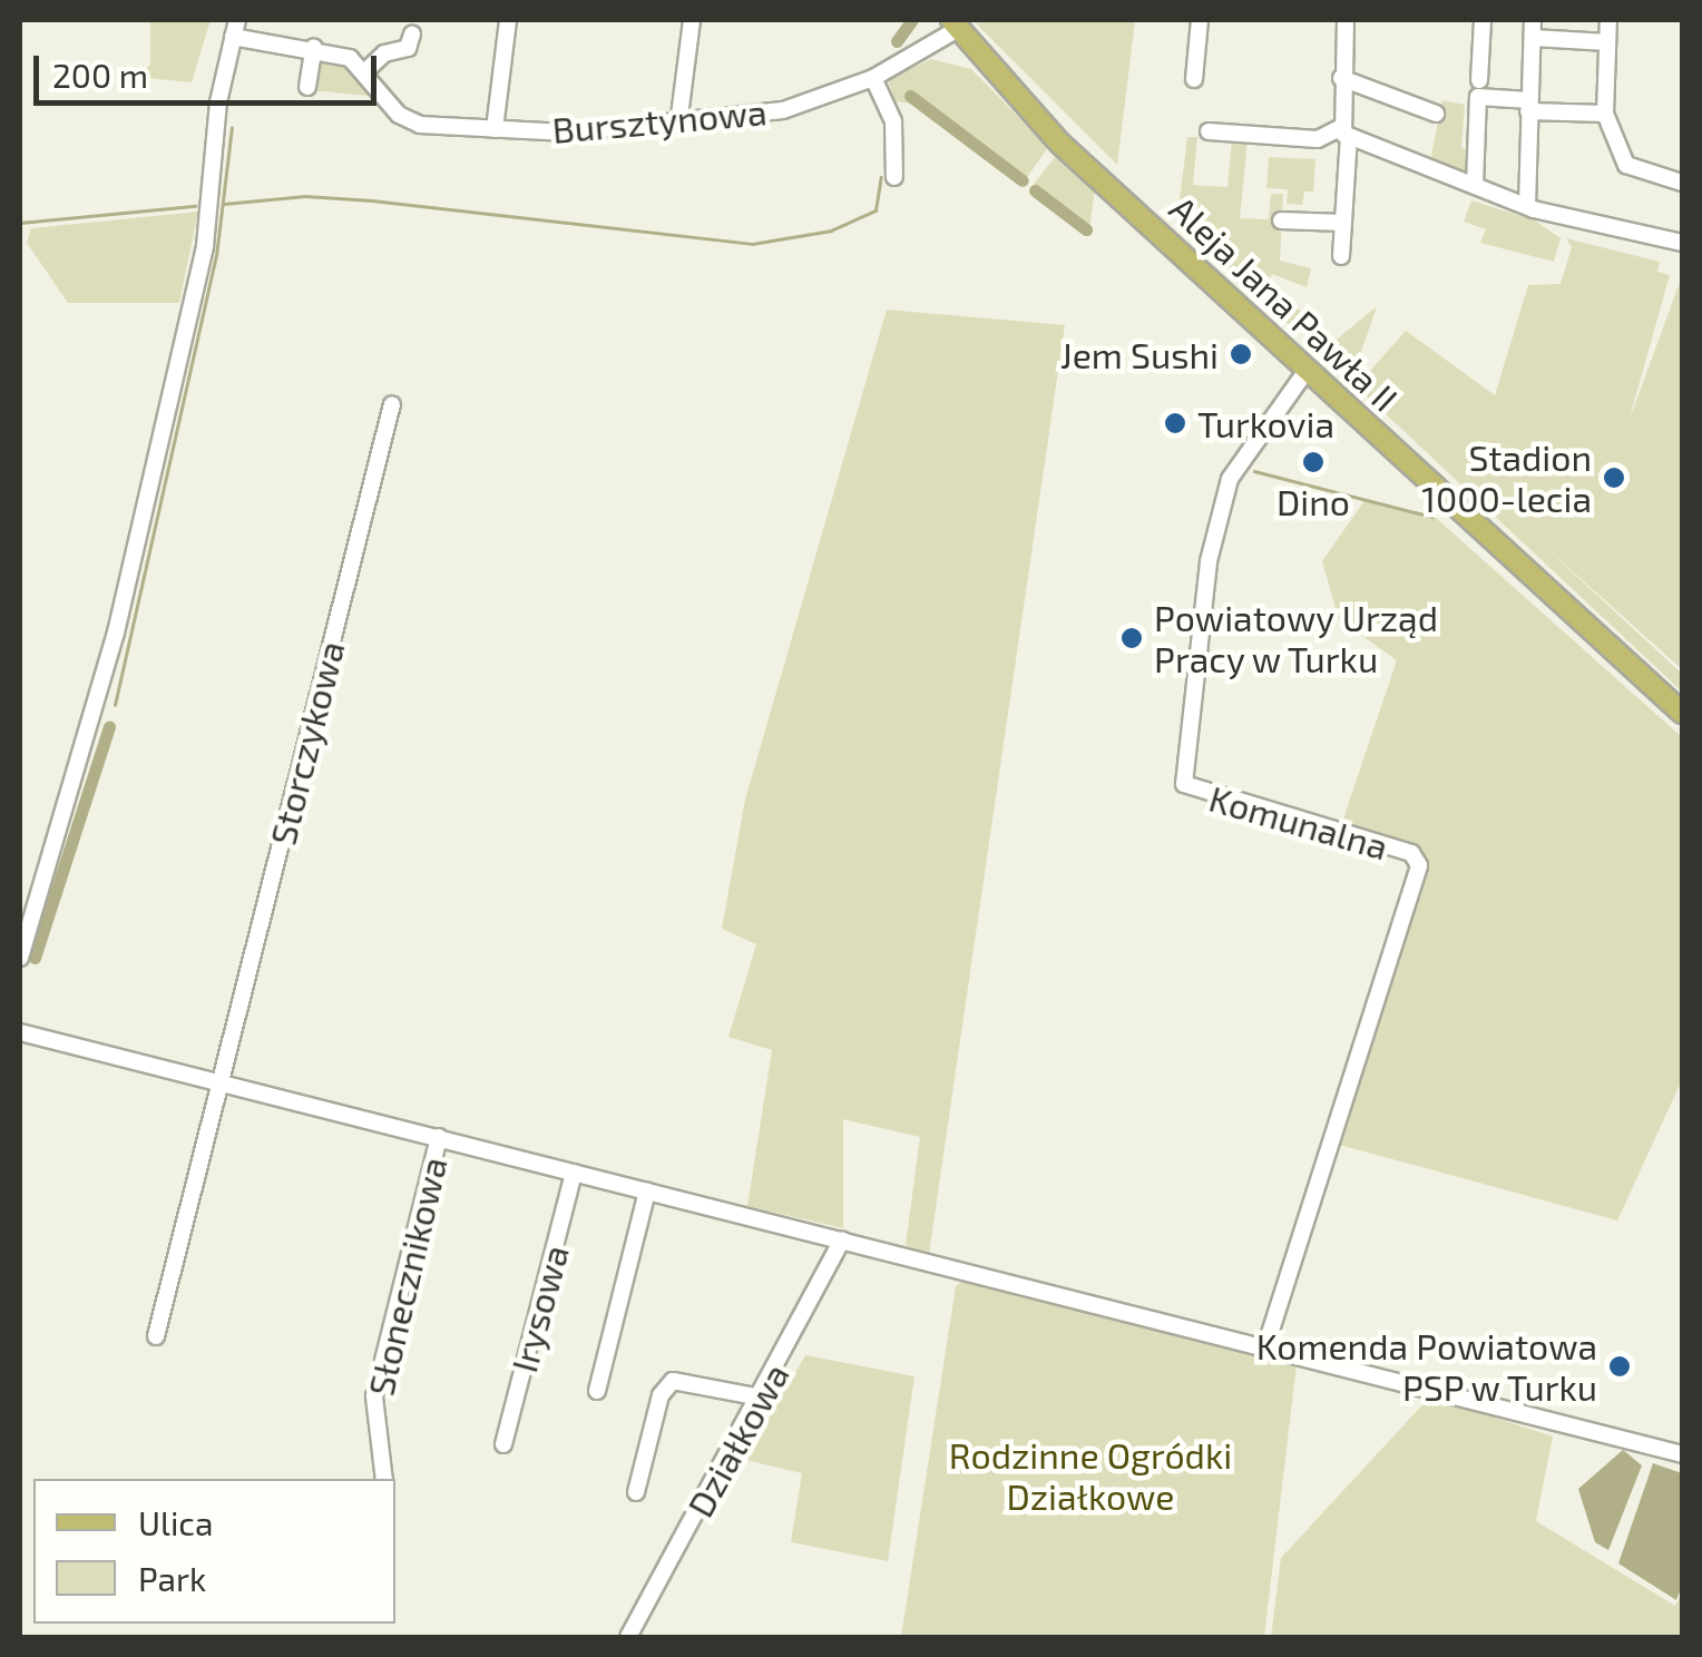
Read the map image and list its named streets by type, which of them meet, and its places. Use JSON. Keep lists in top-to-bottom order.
{
  "streets": {
    "main road": ["Aleja Jana Pawła II"],
    "street": [
      "Bursztynowa",
      "Storczykowa",
      "Komunalna",
      "Słonecznikowa",
      "Irysowa",
      "Działkowa"
    ]
  },
  "crossings": [
    ["Bursztynowa", "Aleja Jana Pawła II"],
    ["Aleja Jana Pawła II", "Komunalna"]
  ],
  "parks": ["Rodzinne Ogródki Działkowe"],
  "places": [
    "Jem Sushi",
    "Turkovia",
    "Dino",
    "Stadion 1000-lecia",
    "Powiatowy Urząd Pracy w Turku",
    "Komenda Powiatowa PSP w Turku"
  ],
  "legend": ["Ulica", "Park"],
  "scale_bar": "200 m"
}
